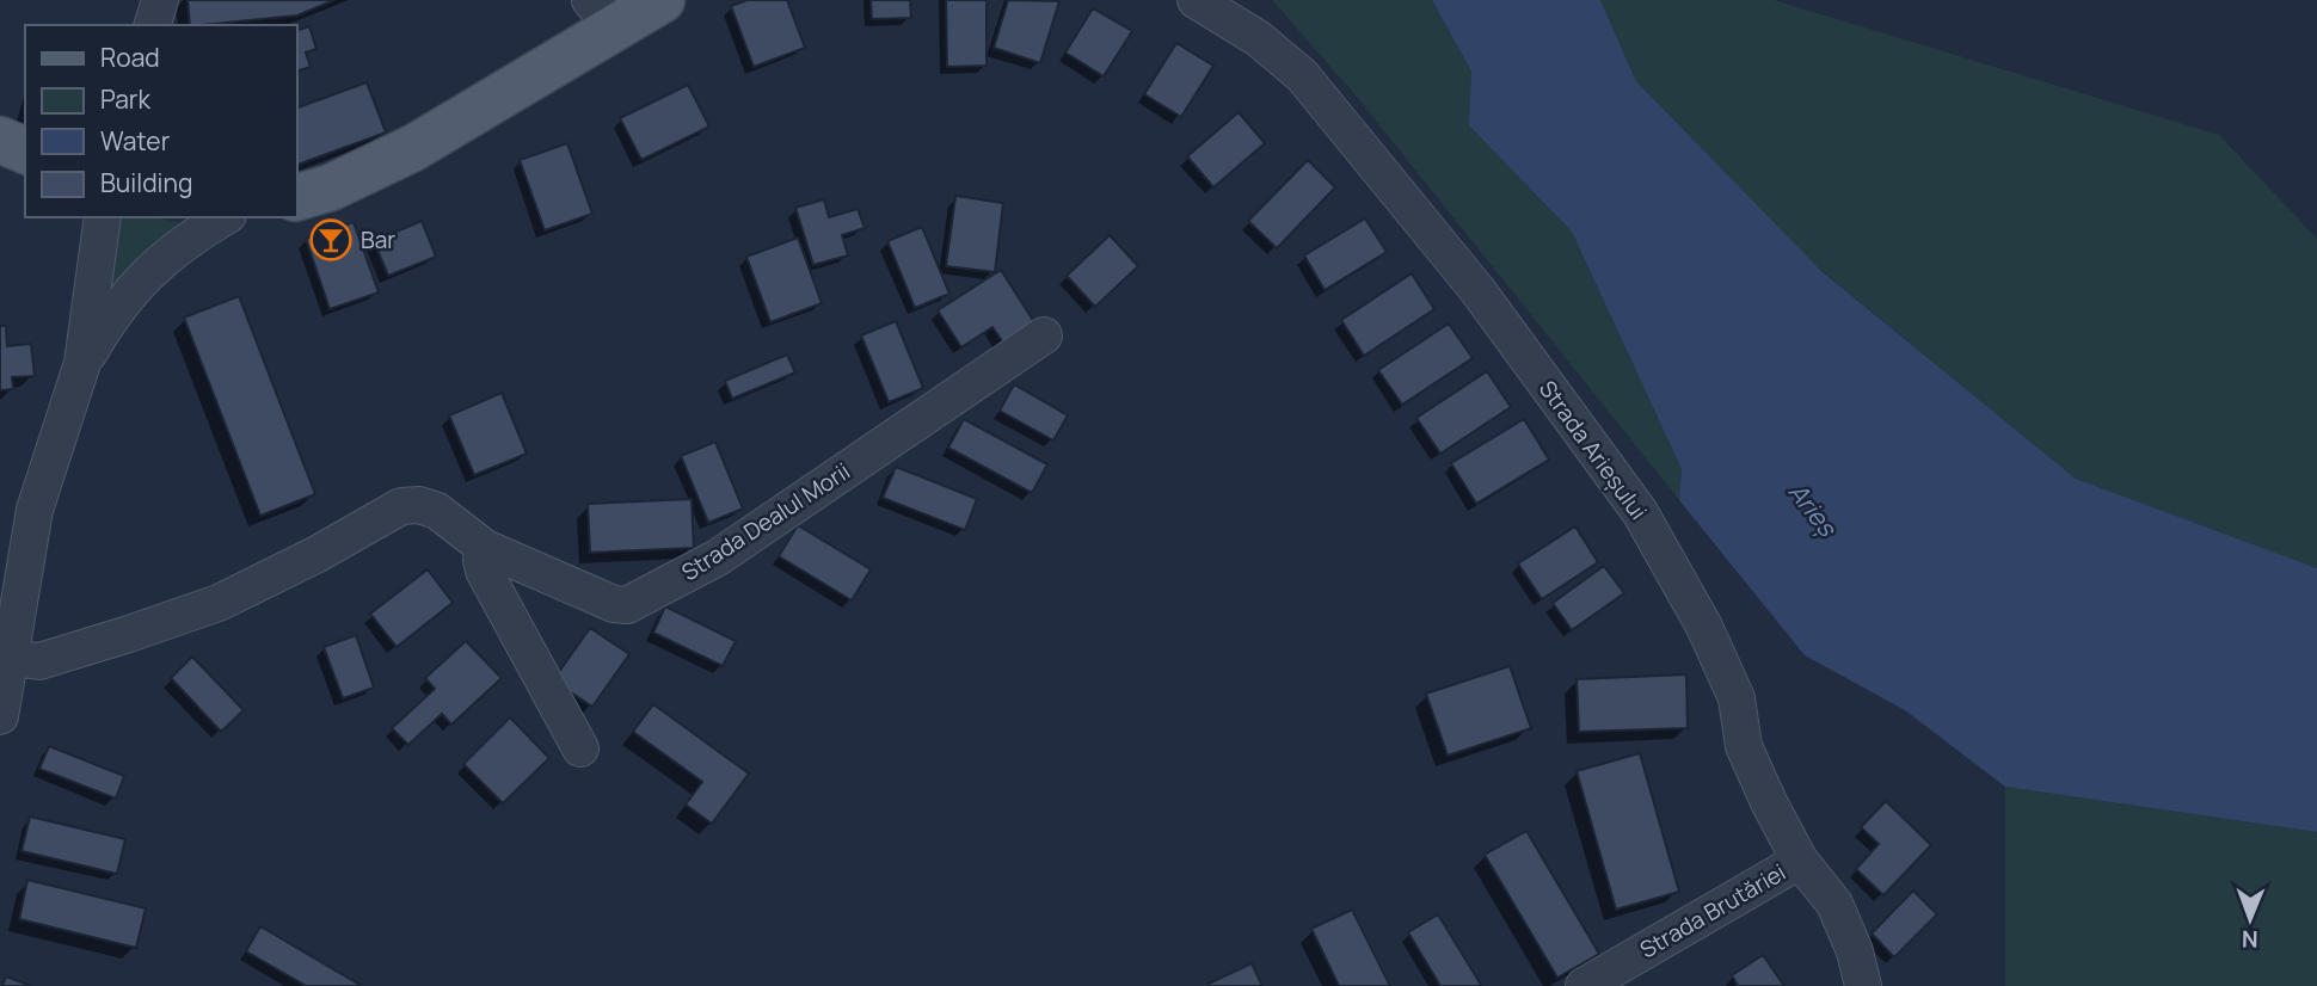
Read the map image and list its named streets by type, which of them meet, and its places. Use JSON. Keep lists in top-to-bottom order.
{
  "streets": {
    "street": ["Strada Arieșului", "Strada Dealul Morii", "Strada Brutăriei"]
  },
  "crossings": [
    ["Strada Arieșului", "Strada Brutăriei"]
  ],
  "water": ["Arieș"],
  "places": {
    "bar": ["Bar"]
  },
  "legend": [
    "Road",
    "Park",
    "Water",
    "Building"
  ],
  "north": "bottom"
}
